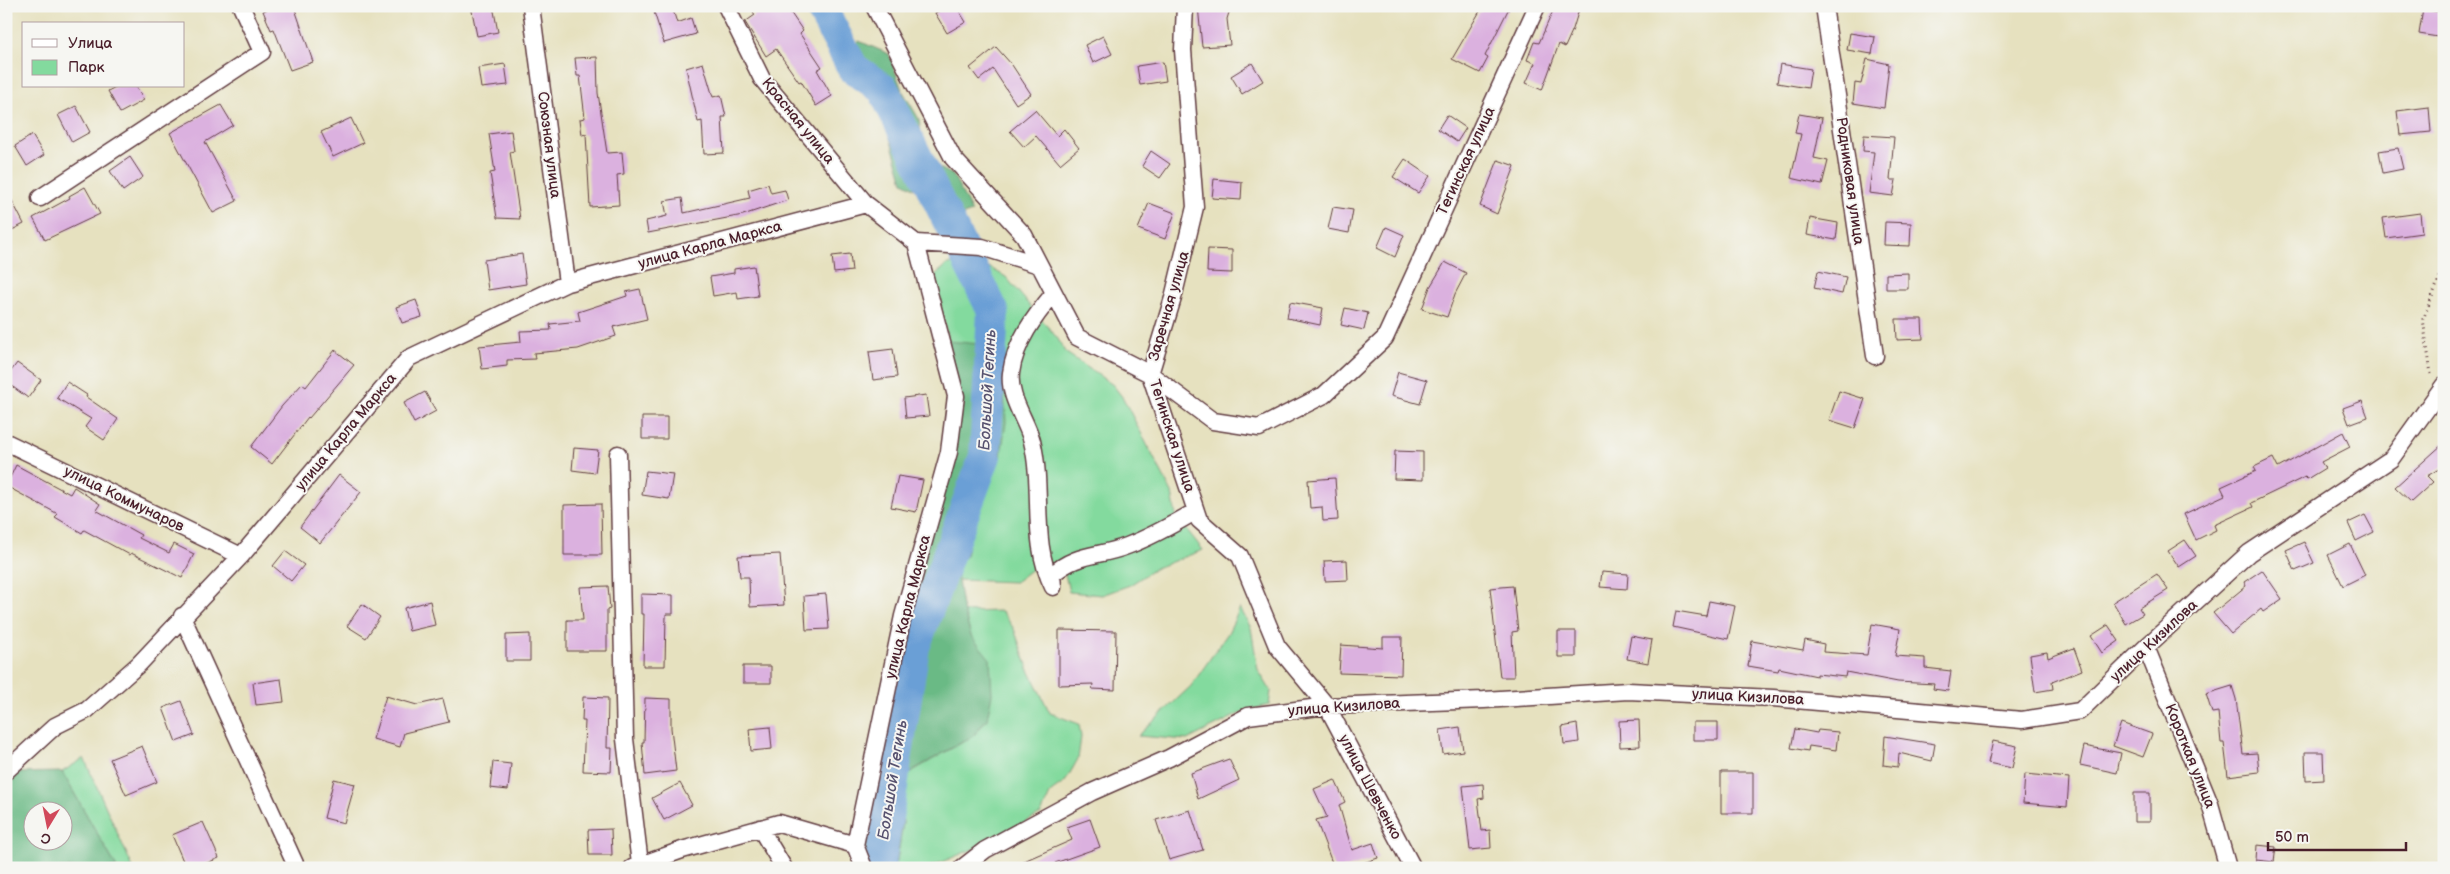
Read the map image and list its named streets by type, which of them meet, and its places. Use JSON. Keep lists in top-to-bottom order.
{
  "streets": {
    "street": [
      "Красная улица",
      "Союзная улица",
      "Тегинская улица",
      "Родниковая улица",
      "улица Карла Маркса",
      "Заречная улица",
      "улица Коммунаров",
      "улица Кизилова",
      "Короткая улица",
      "улица Шевченко"
    ]
  },
  "crossings": [
    ["Красная улица", "улица Карла Маркса"],
    ["Союзная улица", "улица Карла Маркса"],
    ["Тегинская улица", "Заречная улица"],
    ["Тегинская улица", "улица Кизилова"],
    ["Тегинская улица", "улица Шевченко"],
    ["улица Карла Маркса", "улица Коммунаров"],
    ["улица Кизилова", "Короткая улица"],
    ["улица Кизилова", "улица Шевченко"]
  ],
  "water": ["Большой Тегинь"],
  "legend": ["Улица", "Парк"],
  "scale_bar": "50 m",
  "north": "bottom"
}
